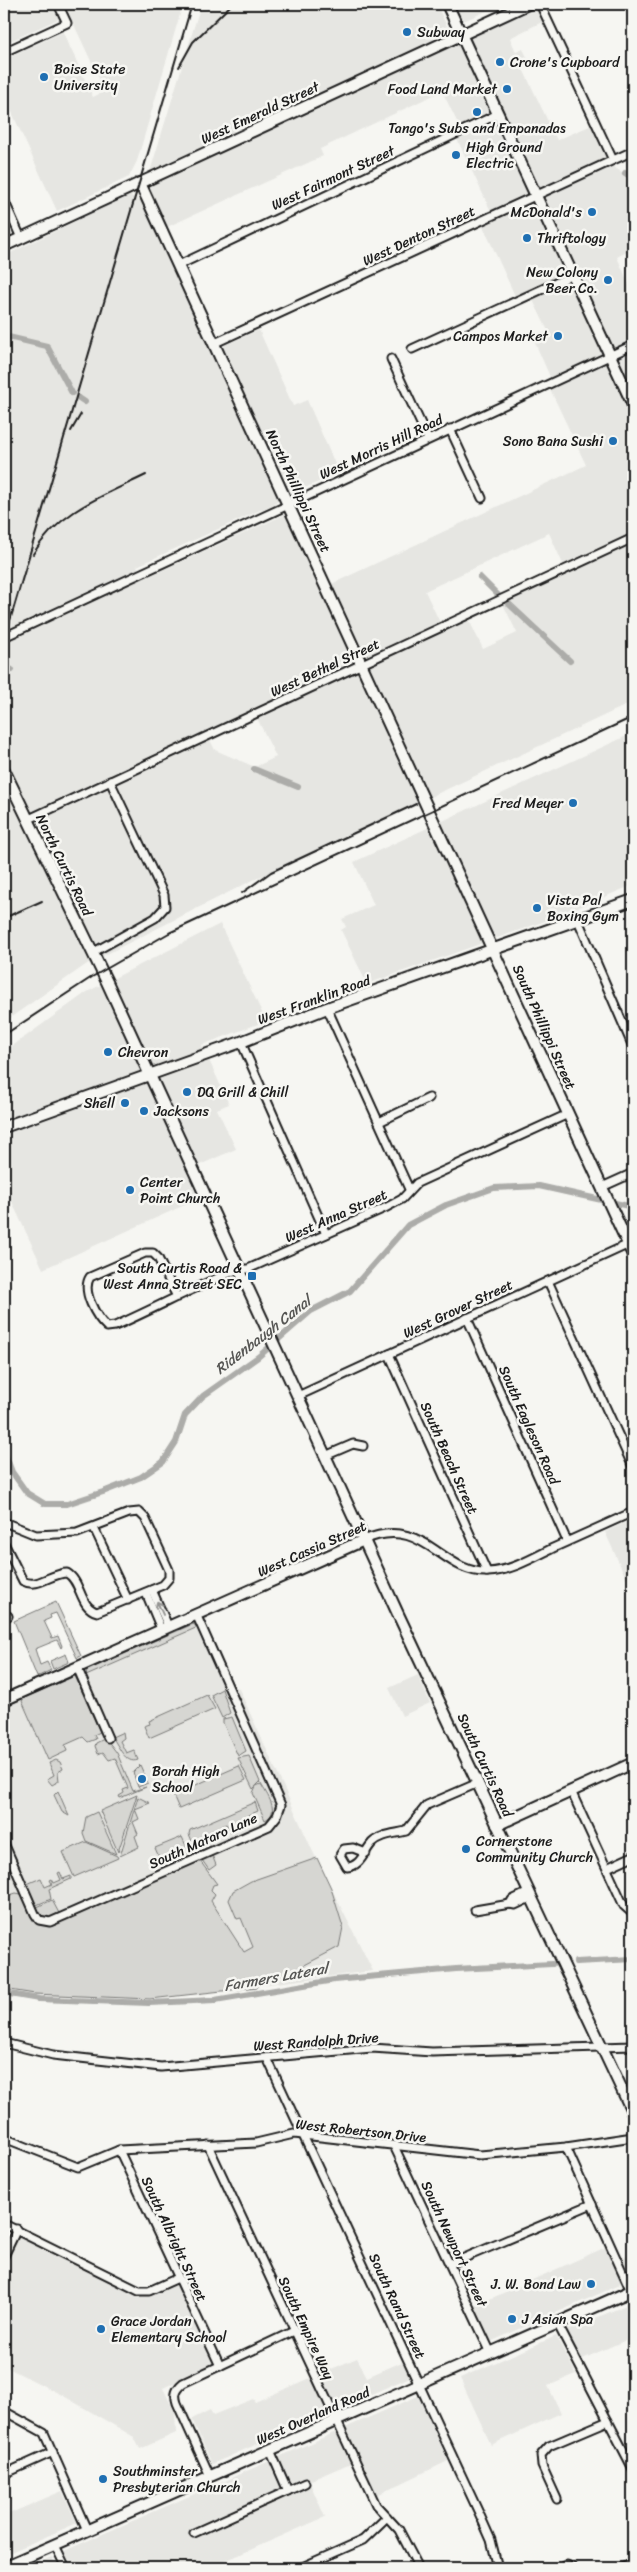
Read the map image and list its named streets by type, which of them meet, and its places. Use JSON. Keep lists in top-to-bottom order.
{
  "streets": {
    "street": [
      "West Emerald Street",
      "West Fairmont Street",
      "West Denton Street",
      "West Morris Hill Road",
      "North Phillippi Street",
      "West Bethel Street",
      "North Curtis Road",
      "West Franklin Road",
      "South Phillippi Street",
      "West Anna Street",
      "West Grover Street",
      "South Eagleson Road",
      "South Beach Street",
      "West Cassia Street",
      "South Curtis Road",
      "South Mataro Lane",
      "West Randolph Drive",
      "West Robertson Drive",
      "South Albright Street",
      "South Newport Street",
      "South Rand Street",
      "South Empire Way",
      "West Overland Road"
    ]
  },
  "crossings": [
    ["West Emerald Street", "North Phillippi Street"],
    ["West Fairmont Street", "North Phillippi Street"],
    ["West Denton Street", "North Phillippi Street"],
    ["West Morris Hill Road", "North Phillippi Street"],
    ["North Phillippi Street", "West Bethel Street"],
    ["North Phillippi Street", "South Phillippi Street"],
    ["West Bethel Street", "North Curtis Road"],
    ["North Curtis Road", "South Curtis Road"],
    ["West Franklin Road", "South Phillippi Street"],
    ["West Franklin Road", "South Curtis Road"],
    ["South Phillippi Street", "West Anna Street"],
    ["South Phillippi Street", "West Grover Street"],
    ["West Anna Street", "South Curtis Road"],
    ["West Grover Street", "South Eagleson Road"],
    ["West Grover Street", "South Beach Street"],
    ["West Grover Street", "South Curtis Road"],
    ["South Eagleson Road", "West Cassia Street"],
    ["South Beach Street", "West Cassia Street"],
    ["West Cassia Street", "South Curtis Road"],
    ["West Cassia Street", "South Mataro Lane"],
    ["South Curtis Road", "West Randolph Drive"],
    ["West Randolph Drive", "South Rand Street"],
    ["West Robertson Drive", "South Albright Street"],
    ["West Robertson Drive", "South Newport Street"],
    ["West Robertson Drive", "South Rand Street"],
    ["West Robertson Drive", "South Empire Way"],
    ["South Newport Street", "West Overland Road"],
    ["South Rand Street", "West Overland Road"],
    ["South Empire Way", "West Overland Road"]
  ],
  "water": ["Ridenbaugh Canal", "Farmers Lateral"],
  "places": {
    "other": [
      "Subway",
      "Crone's Cupboard",
      "Boise State University",
      "Food Land Market",
      "Tango's Subs and Empanadas",
      "High Ground Electric",
      "McDonald's",
      "Thriftology",
      "New Colony Beer Co.",
      "Campos Market",
      "Sono Bana Sushi",
      "Fred Meyer",
      "Vista Pal Boxing Gym",
      "Chevron",
      "DQ Grill & Chill",
      "Shell",
      "Jacksons",
      "Center Point Church",
      "Borah High School",
      "Cornerstone Community Church",
      "J. W. Bond Law",
      "J Asian Spa",
      "Grace Jordan Elementary School",
      "Southminster Presbyterian Church"
    ],
    "transit": ["South Curtis Road & West Anna Street SEC"]
  }
}
